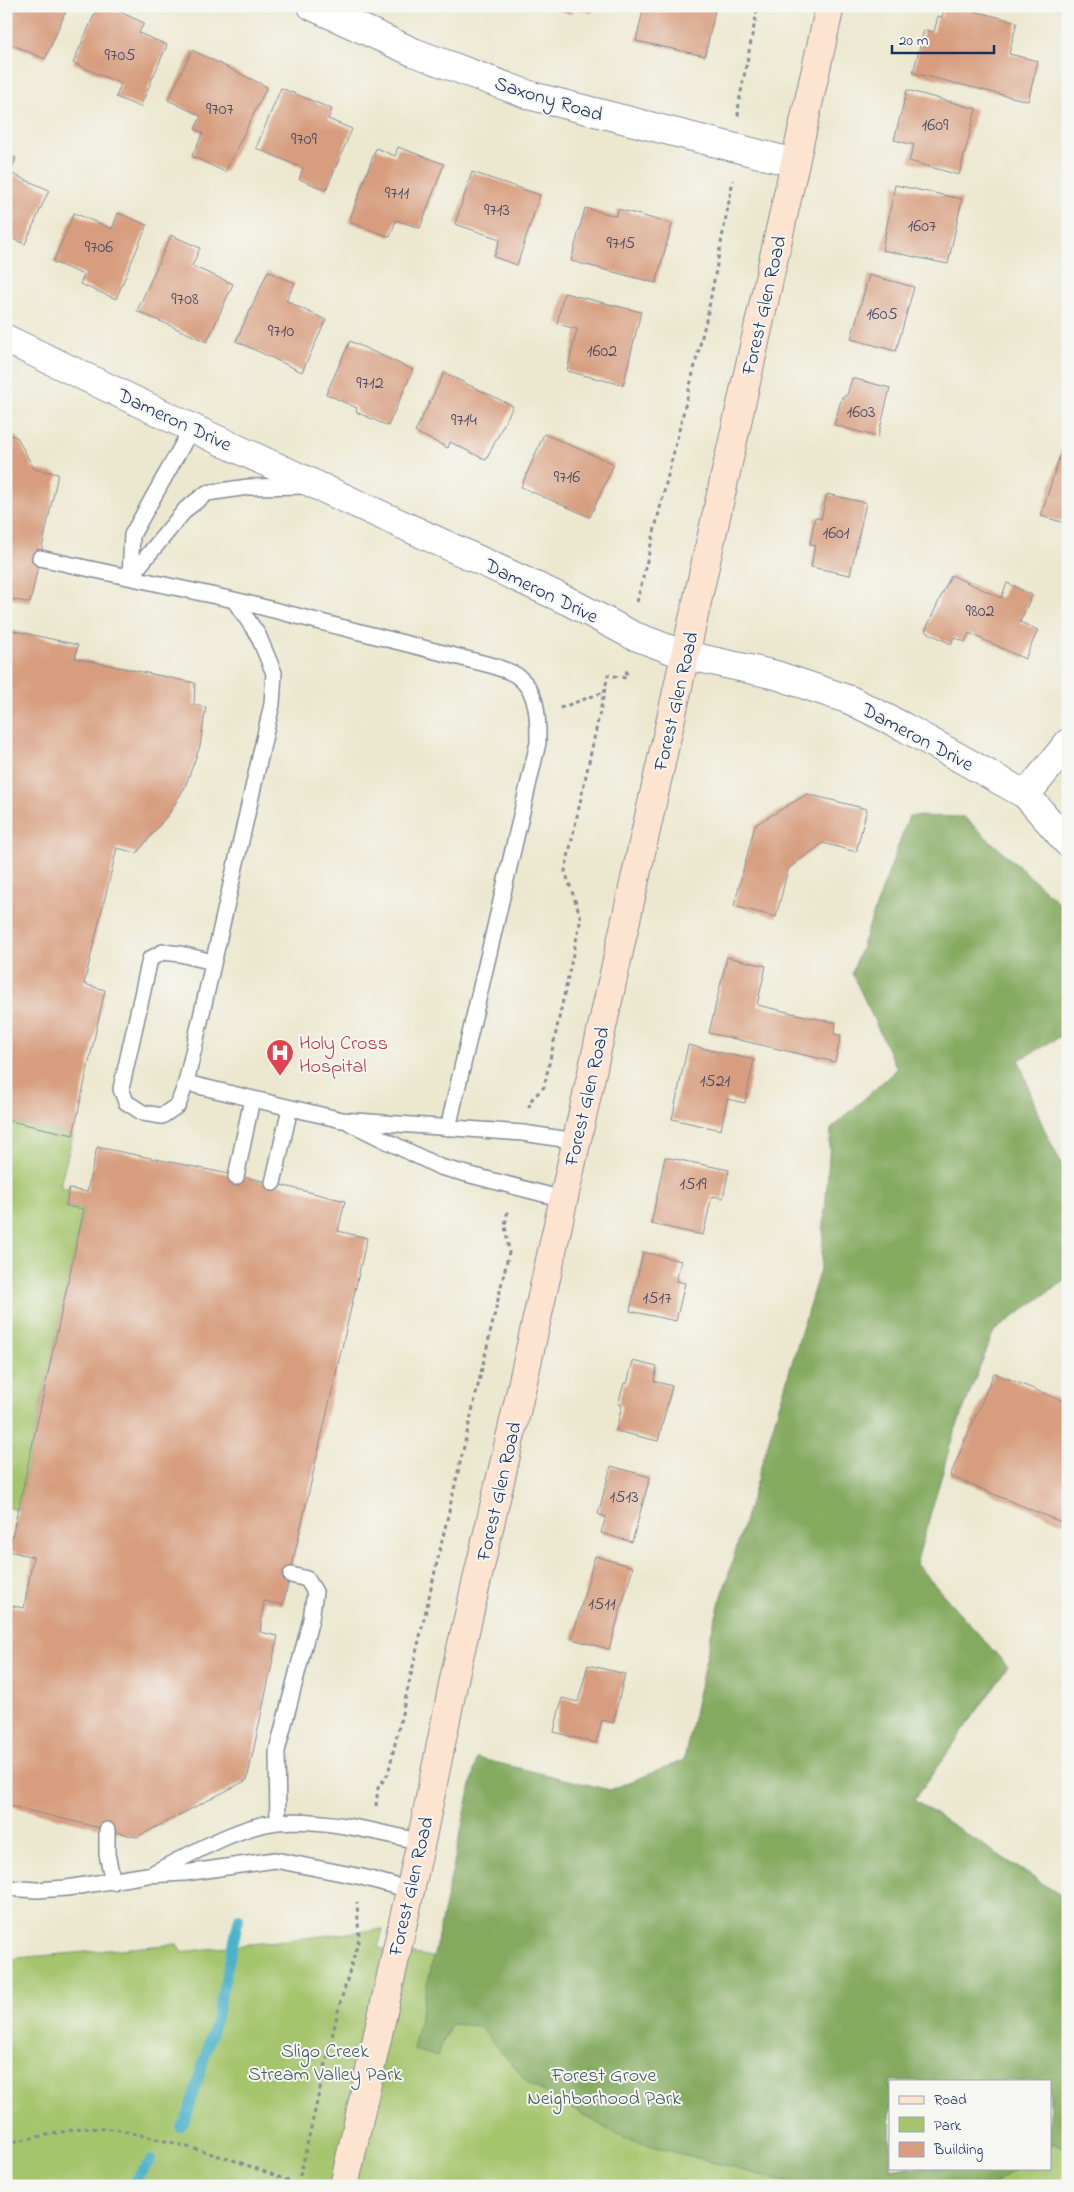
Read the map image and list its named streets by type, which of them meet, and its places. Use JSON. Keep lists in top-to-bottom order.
{
  "streets": {
    "street": ["Saxony Road", "Forest Glen Road", "Dameron Drive"]
  },
  "crossings": [
    ["Saxony Road", "Forest Glen Road"],
    ["Forest Glen Road", "Dameron Drive"]
  ],
  "parks": ["Sligo Creek Stream Valley Park", "Forest Grove Neighborhood Park"],
  "places": {
    "hospital": ["Holy Cross Hospital"]
  },
  "house_numbers": [
    "9705",
    "9707",
    "1609",
    "9709",
    "9711",
    "9713",
    "1607",
    "9715",
    "9706",
    "9708",
    "1605",
    "9710",
    "1602",
    "9712",
    "1603",
    "9714",
    "9716",
    "1601",
    "9802",
    "1521",
    "1519",
    "1517",
    "1513",
    "1511"
  ],
  "legend": ["Road", "Park", "Building"],
  "scale_bar": "20 m"
}
